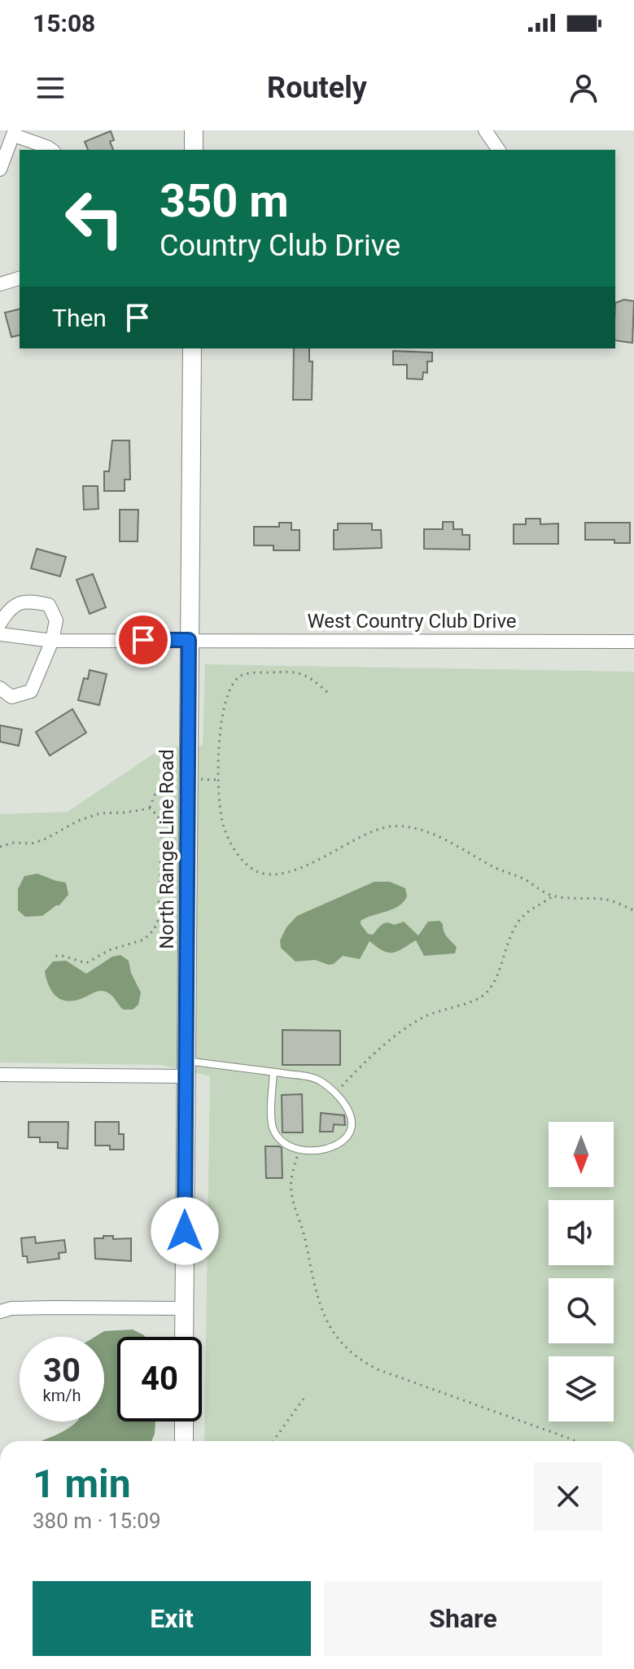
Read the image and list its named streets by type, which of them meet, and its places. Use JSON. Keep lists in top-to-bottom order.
{
  "streets": {
    "street": ["West Country Club Drive", "North Range Line Road"]
  },
  "crossings": [
    ["West Country Club Drive", "North Range Line Road"]
  ],
  "north": "bottom",
  "page": {
    "status": "15:08",
    "header": "Routely",
    "turn": ["350 m", "Country Club Drive"],
    "then": "Then",
    "speed": "30 km/h",
    "limit": "40",
    "heading": ["1 min", "380 m · 15:09"],
    "buttons": ["Exit", "Share"]
  }
}
